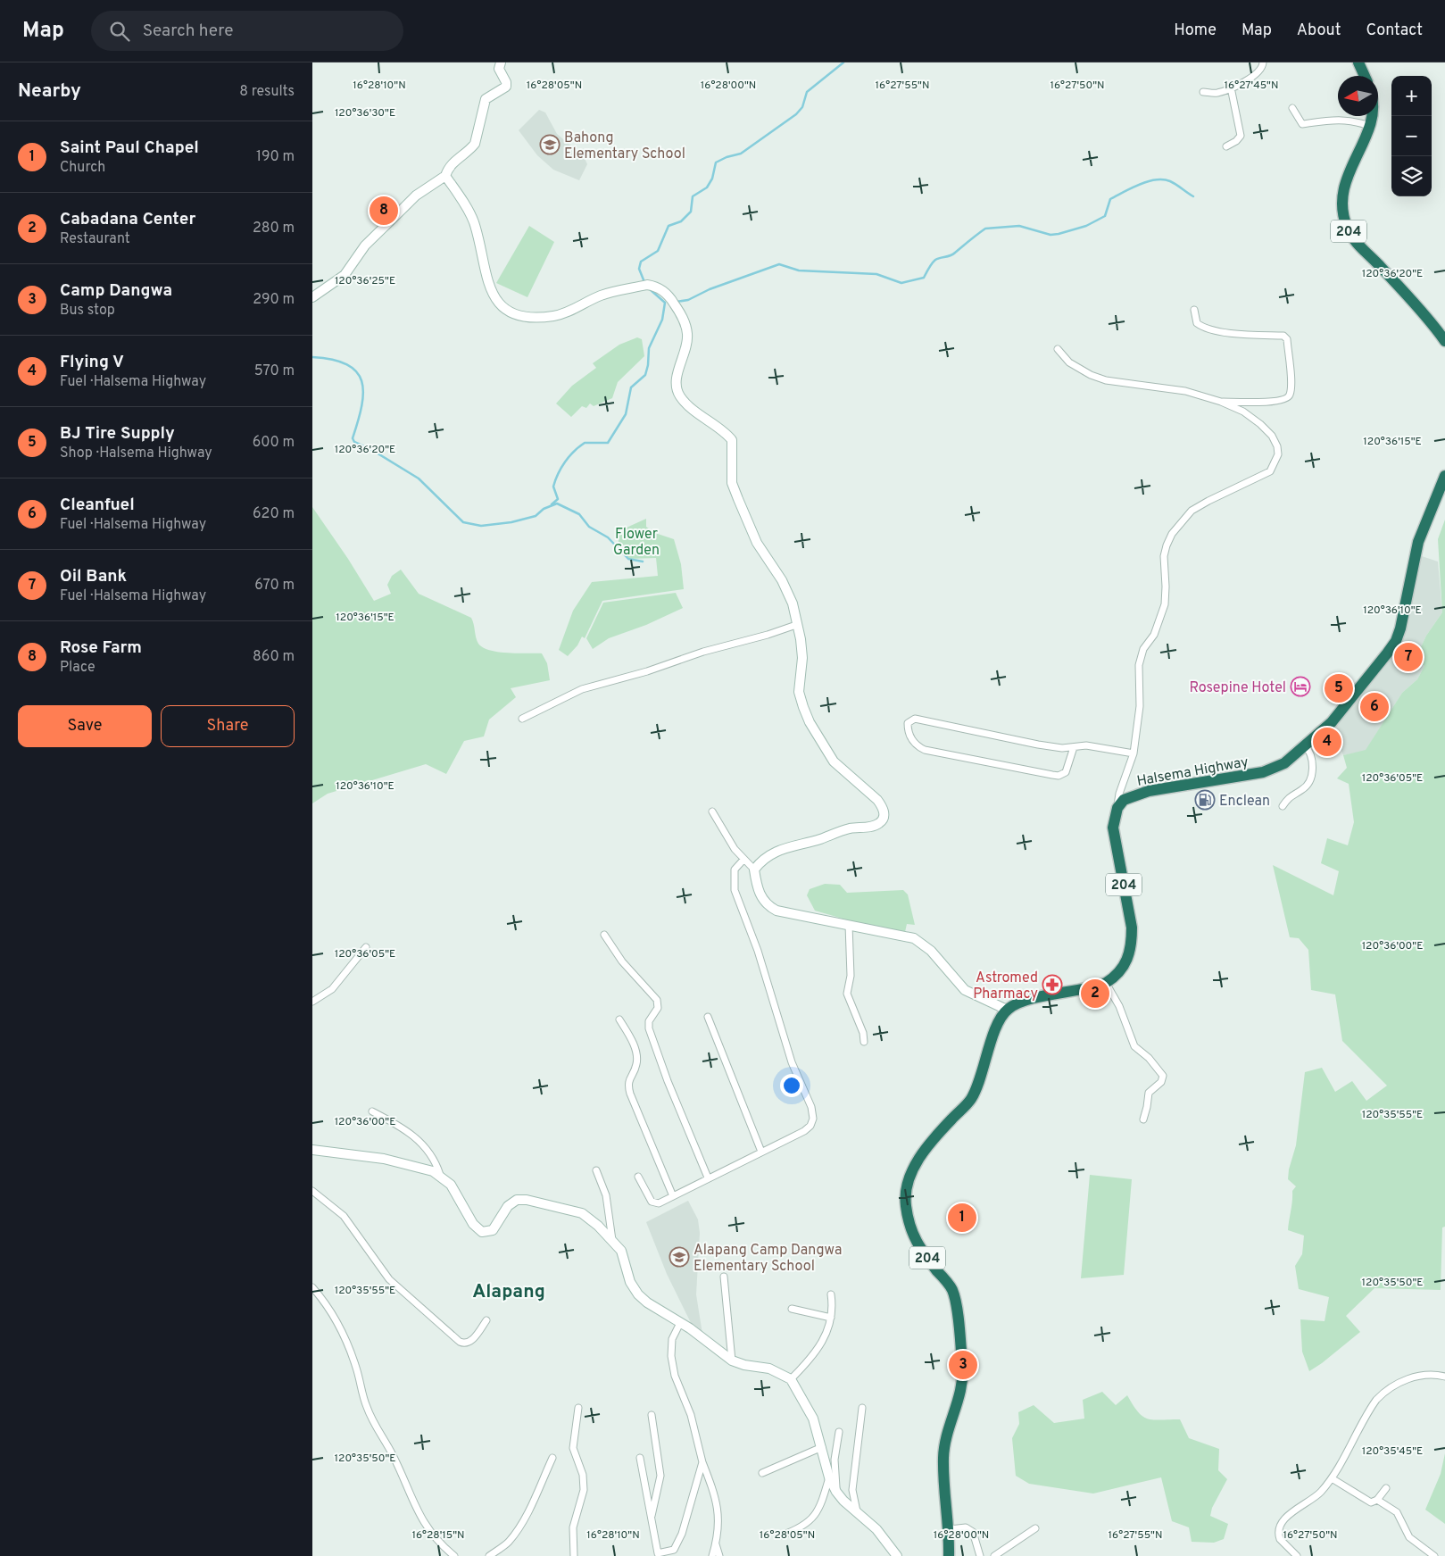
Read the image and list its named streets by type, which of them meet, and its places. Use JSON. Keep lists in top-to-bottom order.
{
  "streets": {
    "highway": ["204", "Halsema Highway"]
  },
  "crossings": [
    ["204", "Halsema Highway"]
  ],
  "districts": ["Alapang"],
  "parks": ["Flower Garden"],
  "places": {
    "school or university": ["Bahong Elementary School", "Alapang Camp Dangwa Elementary School"],
    "hotel": ["Rosepine Hotel"],
    "fuel station": ["Enclean"],
    "pharmacy": ["Astromed Pharmacy"]
  },
  "north": "left",
  "page": {
    "header": "Map",
    "search": "Search here",
    "nav": [
      "Home",
      "Map",
      "About",
      "Contact"
    ],
    "heading": ["Nearby", "8 results"],
    "map_buttons": ["+", "−"],
    "list": [
      {
        "mark": "1",
        "name": "Saint Paul Chapel",
        "note": "Church",
        "value": "190 m"
      },
      {
        "mark": "2",
        "name": "Cabadana Center",
        "note": "Restaurant",
        "value": "280 m"
      },
      {
        "mark": "3",
        "name": "Camp Dangwa",
        "note": "Bus stop",
        "value": "290 m"
      },
      {
        "mark": "4",
        "name": "Flying V",
        "note": "Fuel · Halsema Highway",
        "value": "570 m"
      },
      {
        "mark": "5",
        "name": "BJ Tire Supply",
        "note": "Shop · Halsema Highway",
        "value": "600 m"
      },
      {
        "mark": "6",
        "name": "Cleanfuel",
        "note": "Fuel · Halsema Highway",
        "value": "620 m"
      },
      {
        "mark": "7",
        "name": "Oil Bank",
        "note": "Fuel · Halsema Highway",
        "value": "670 m"
      },
      {
        "mark": "8",
        "name": "Rose Farm",
        "note": "Place",
        "value": "860 m"
      }
    ],
    "pins": [
      "8",
      "7",
      "5",
      "6",
      "4",
      "2",
      "1",
      "3"
    ],
    "buttons": ["Save", "Share"]
  },
  "coordinates": [
    "16°28'10\"N",
    "16°28'05\"N",
    "16°28'00\"N",
    "16°27'55\"N",
    "16°27'50\"N",
    "16°27'45\"N",
    "120°36'30\"E",
    "120°36'20\"E",
    "120°36'25\"E",
    "120°36'15\"E",
    "120°36'10\"E",
    "120°36'05\"E",
    "120°36'00\"E",
    "120°35'55\"E",
    "120°35'50\"E",
    "120°35'45\"E",
    "16°28'15\"N"
  ]
}
